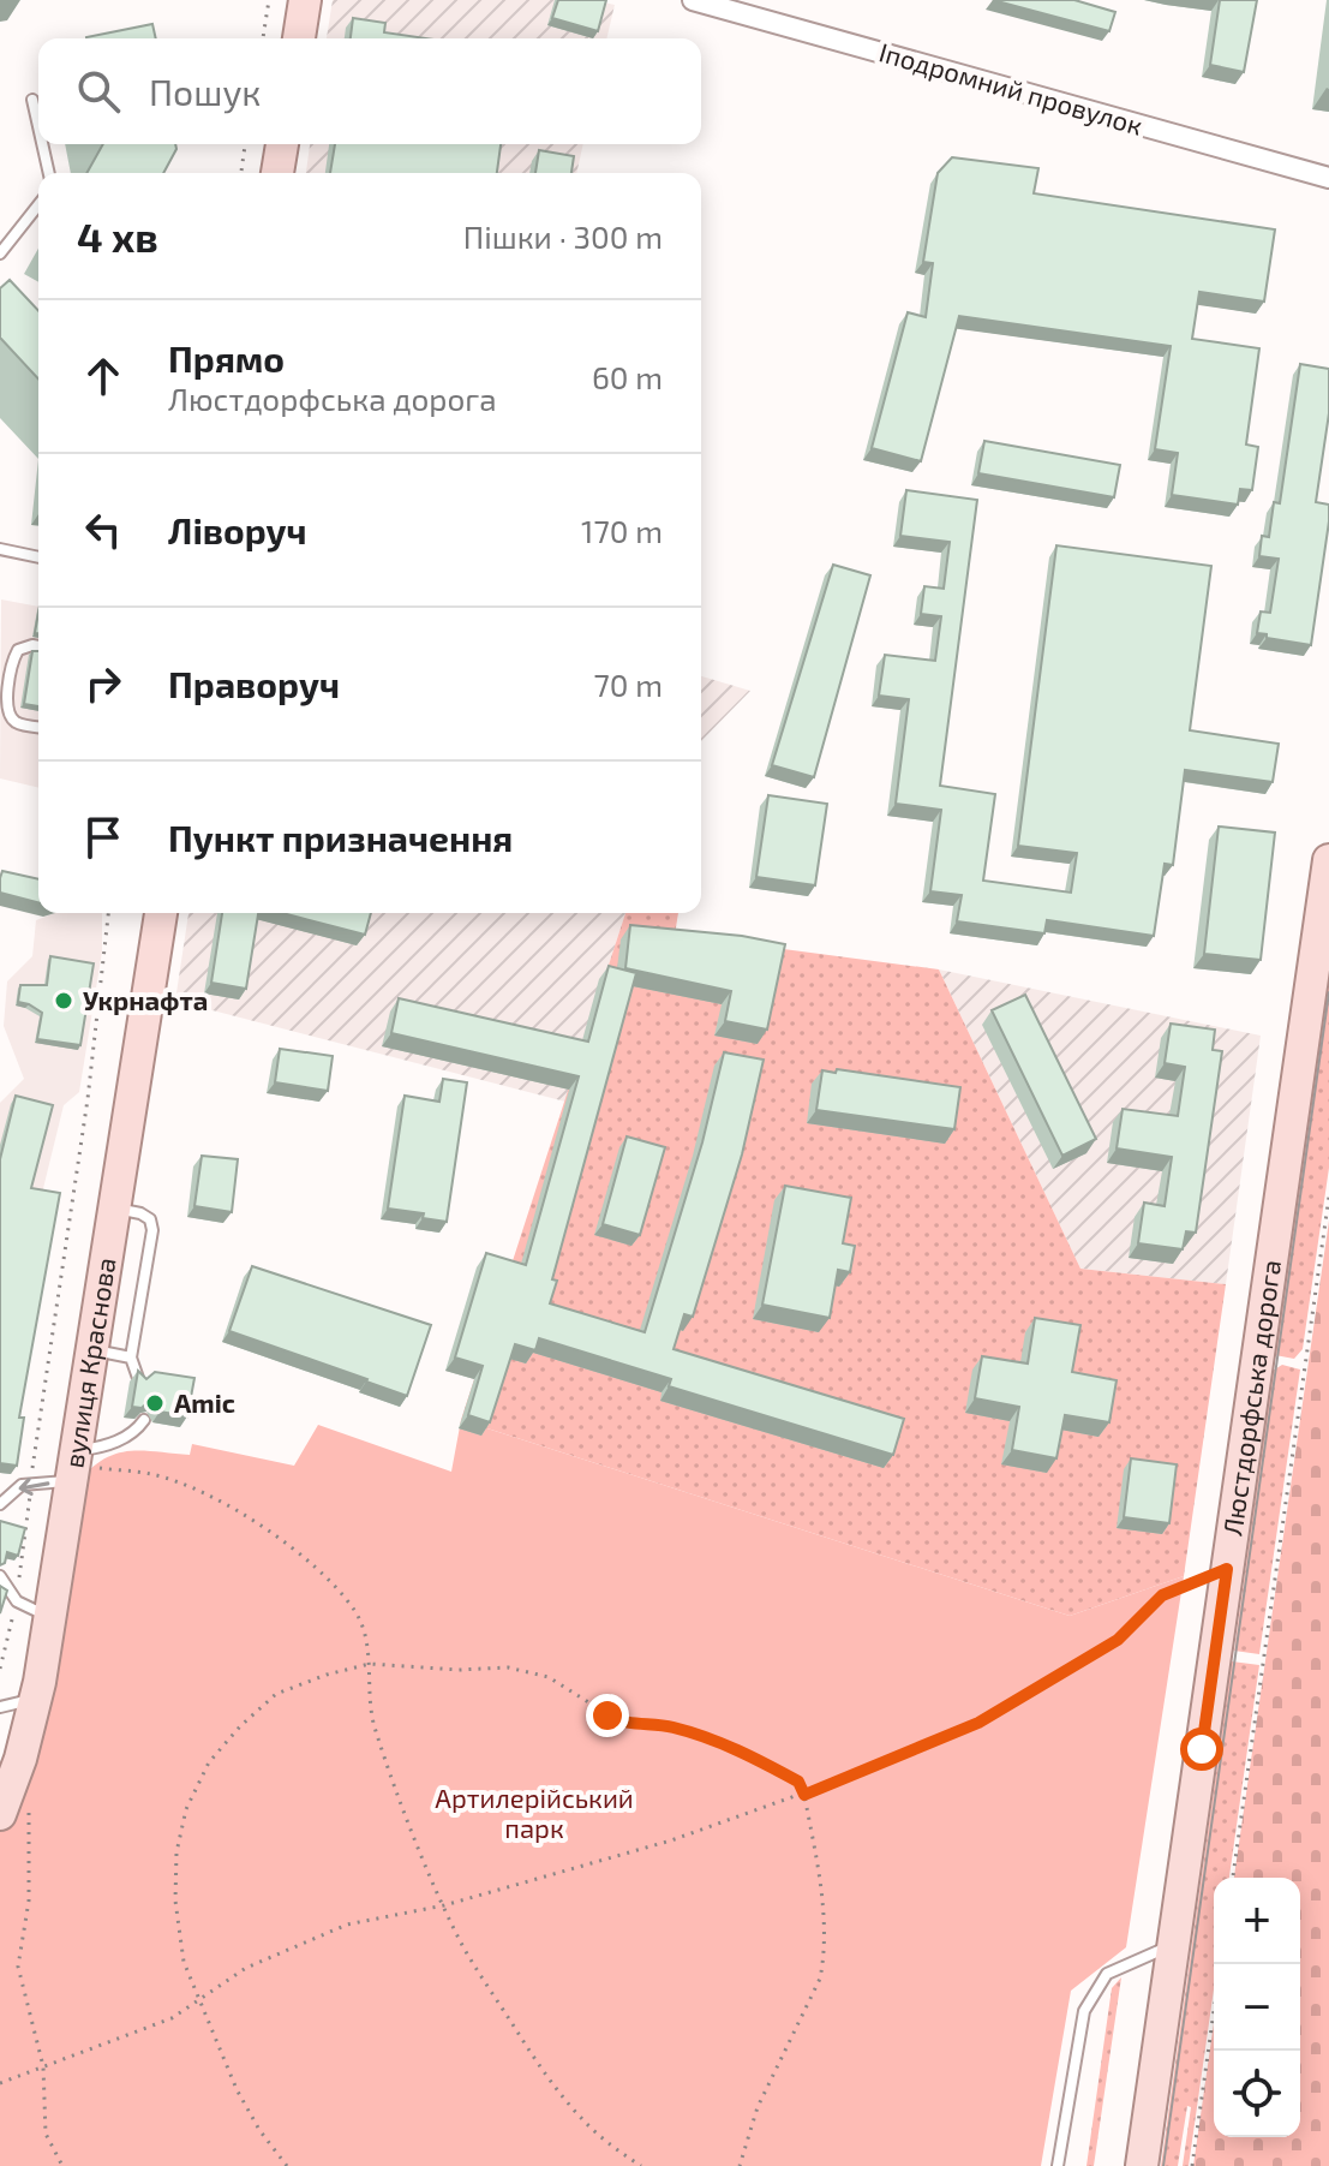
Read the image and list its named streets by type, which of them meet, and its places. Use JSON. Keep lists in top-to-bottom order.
{
  "streets": {
    "main road": ["вулиця Краснова", "Люстдорфська дорога"],
    "street": ["Іподромний провулок"]
  },
  "parks": ["Артилерійський парк"],
  "places": ["Укрнафта", "Amic"],
  "page": {
    "search": "Пошук",
    "heading": ["4 хв", "Пішки · 300 m"],
    "list": [
      ["Прямо", "Люстдорфська дорога", "60 m"],
      ["Ліворуч", "170 m"],
      ["Праворуч", "70 m"],
      "Пункт призначення"
    ],
    "map_buttons": ["+", "−"]
  }
}
